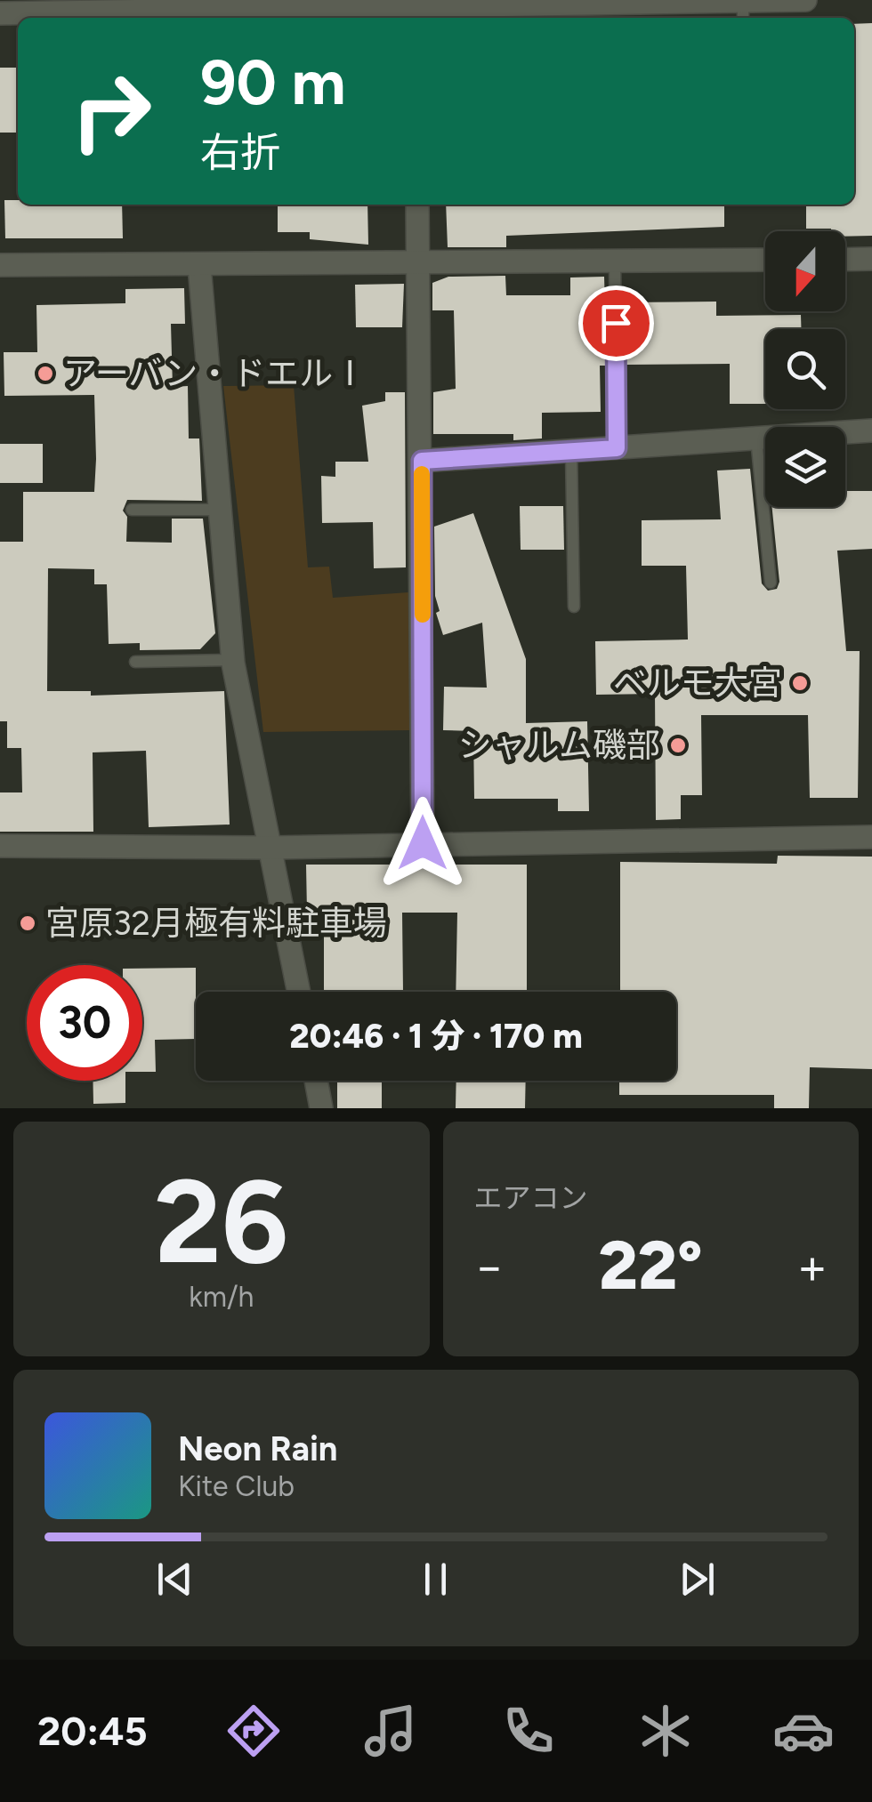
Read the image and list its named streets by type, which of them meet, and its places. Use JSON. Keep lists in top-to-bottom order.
{
  "places": [
    "アーバン・ドエルⅠ",
    "ベルモ大宮",
    "シャルム磯部",
    "宮原32月極有料駐車場"
  ],
  "north": "bottom",
  "page": {
    "turn": ["90 m", "右折"],
    "limit": "30",
    "trip": "20:46 · 1 分 · 170 m",
    "tile": [
      ["26", "km/h"],
      "エアコン"
    ],
    "heat": ["−", "22°", "+"],
    "song": ["Neon Rain", "Kite Club"],
    "tabs": "20:45"
  }
}
